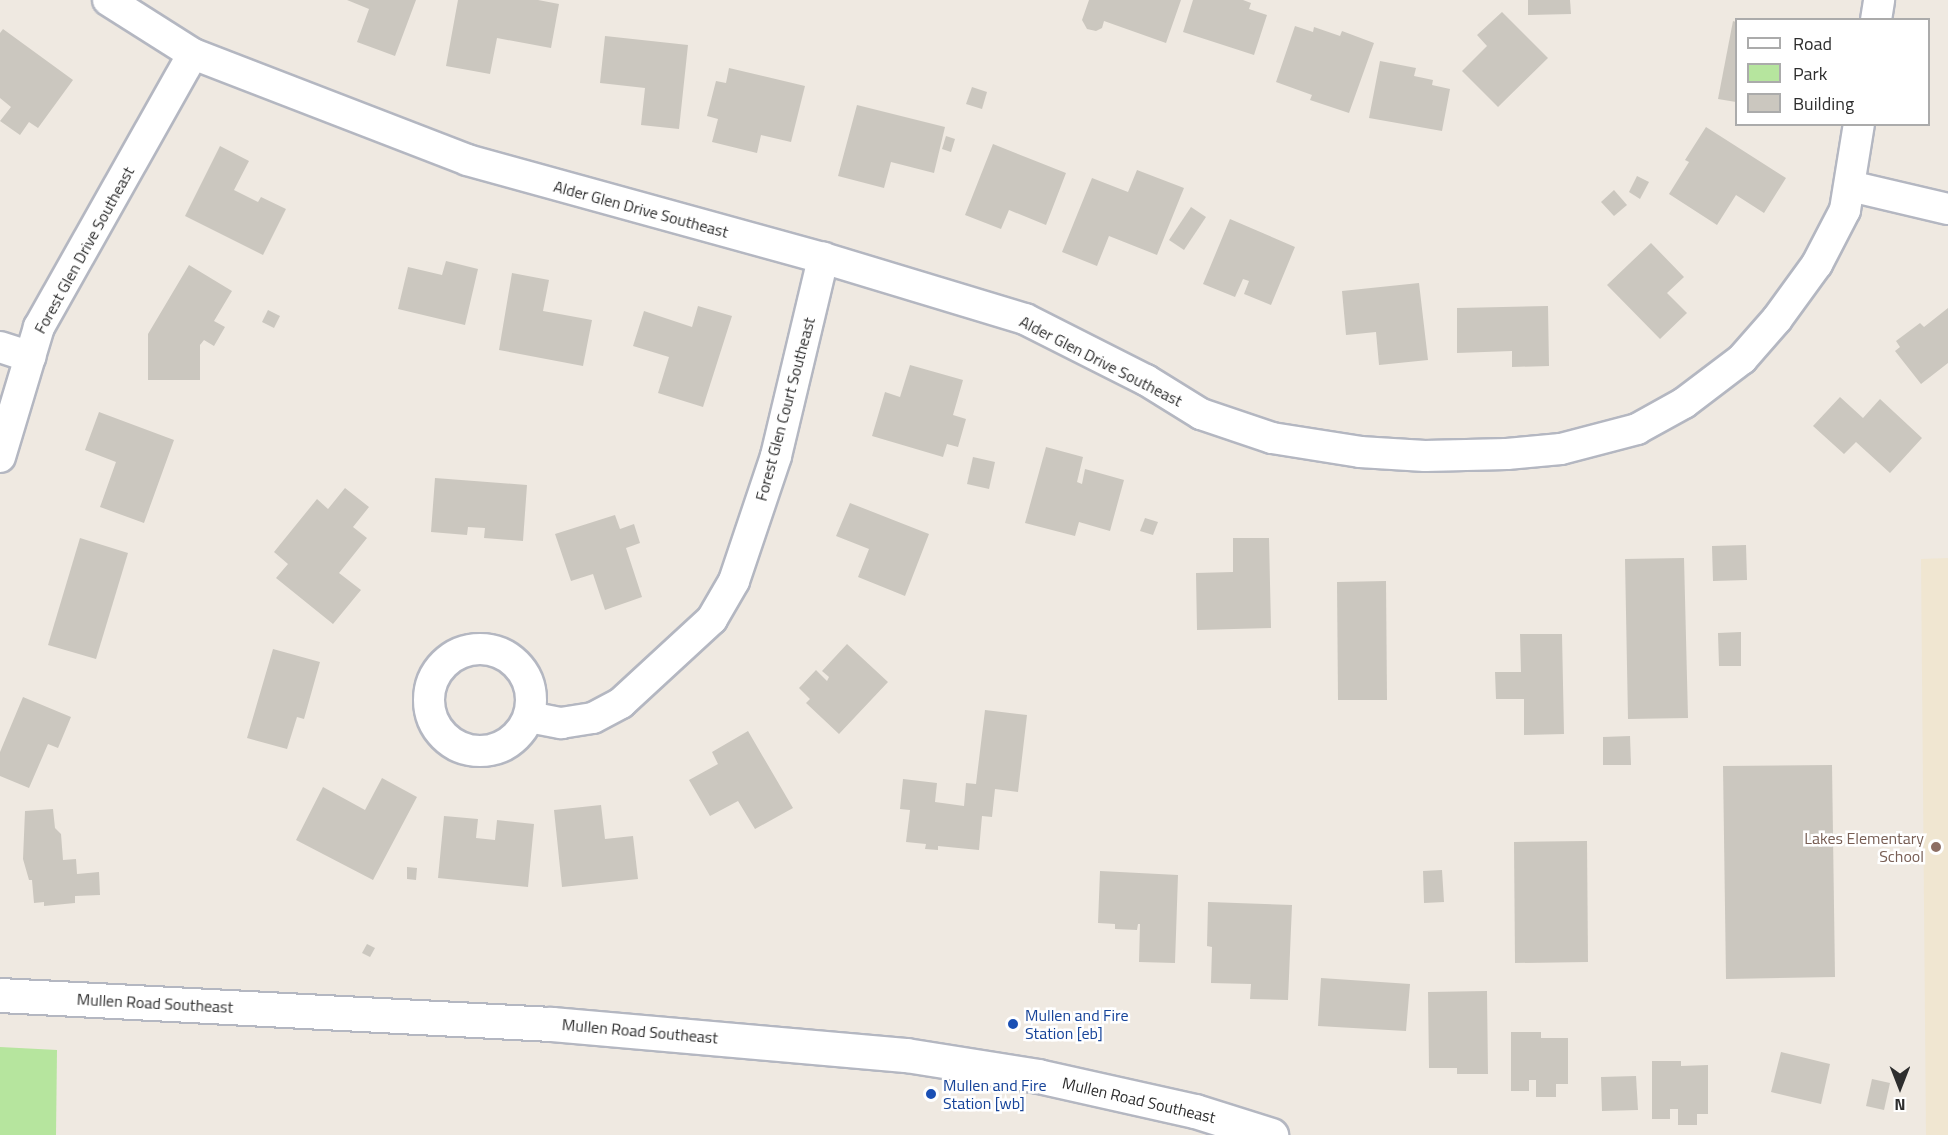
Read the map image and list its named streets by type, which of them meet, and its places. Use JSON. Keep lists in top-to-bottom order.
{
  "streets": {
    "street": [
      "Alder Glen Drive Southeast",
      "Forest Glen Drive Southeast",
      "Forest Glen Court Southeast",
      "Mullen Road Southeast"
    ]
  },
  "crossings": [
    ["Alder Glen Drive Southeast", "Forest Glen Drive Southeast"],
    ["Alder Glen Drive Southeast", "Forest Glen Court Southeast"]
  ],
  "places": ["Lakes Elementary School", "Mullen and Fire Station [eb]", "Mullen and Fire Station [wb]"],
  "legend": ["Road", "Park", "Building"],
  "north": "bottom"
}
